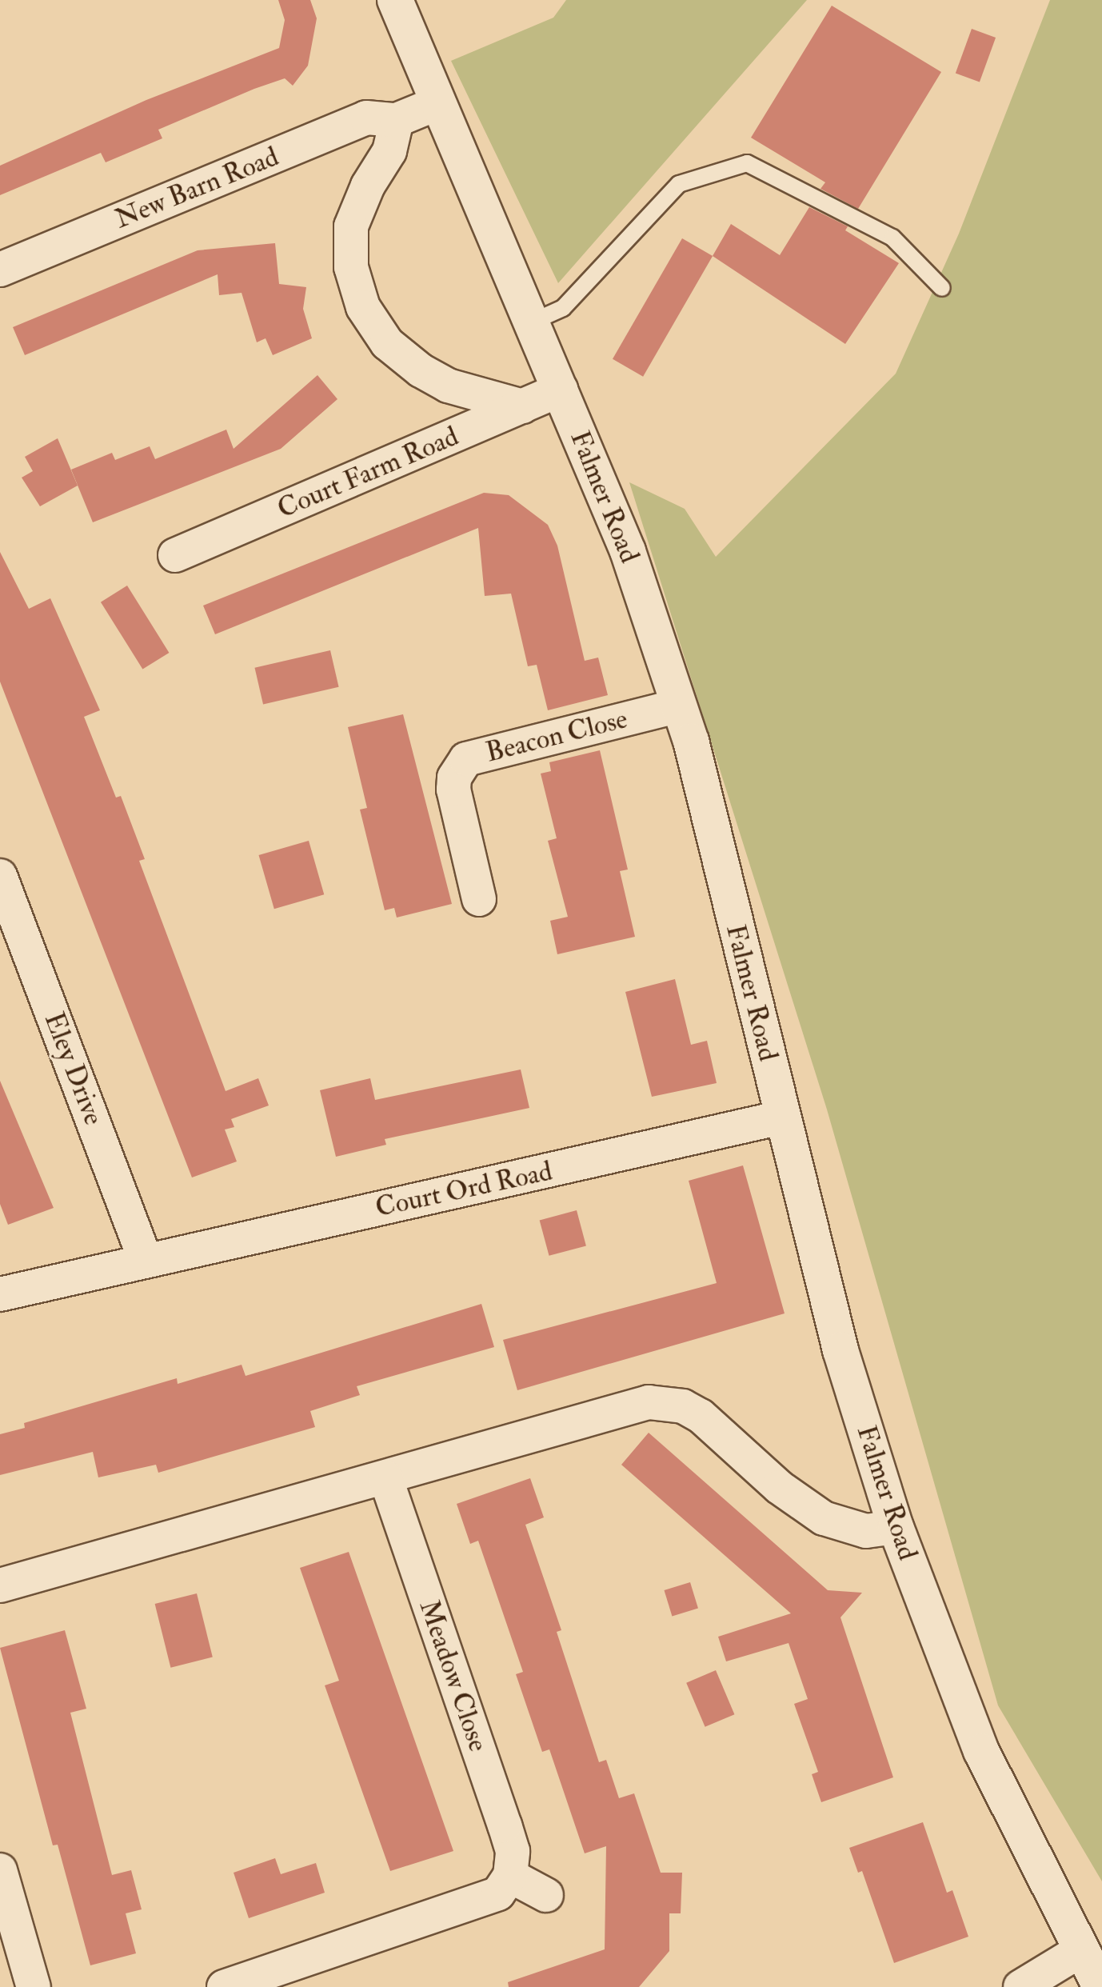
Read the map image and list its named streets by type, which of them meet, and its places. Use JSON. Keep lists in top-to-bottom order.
{
  "streets": {
    "main road": ["Falmer Road"],
    "street": [
      "New Barn Road",
      "Court Farm Road",
      "Beacon Close",
      "Eley Drive",
      "Court Ord Road",
      "Meadow Close"
    ]
  },
  "crossings": [
    ["New Barn Road", "Falmer Road"],
    ["Court Farm Road", "Falmer Road"],
    ["Falmer Road", "Beacon Close"],
    ["Falmer Road", "Court Ord Road"],
    ["Eley Drive", "Court Ord Road"]
  ]
}
